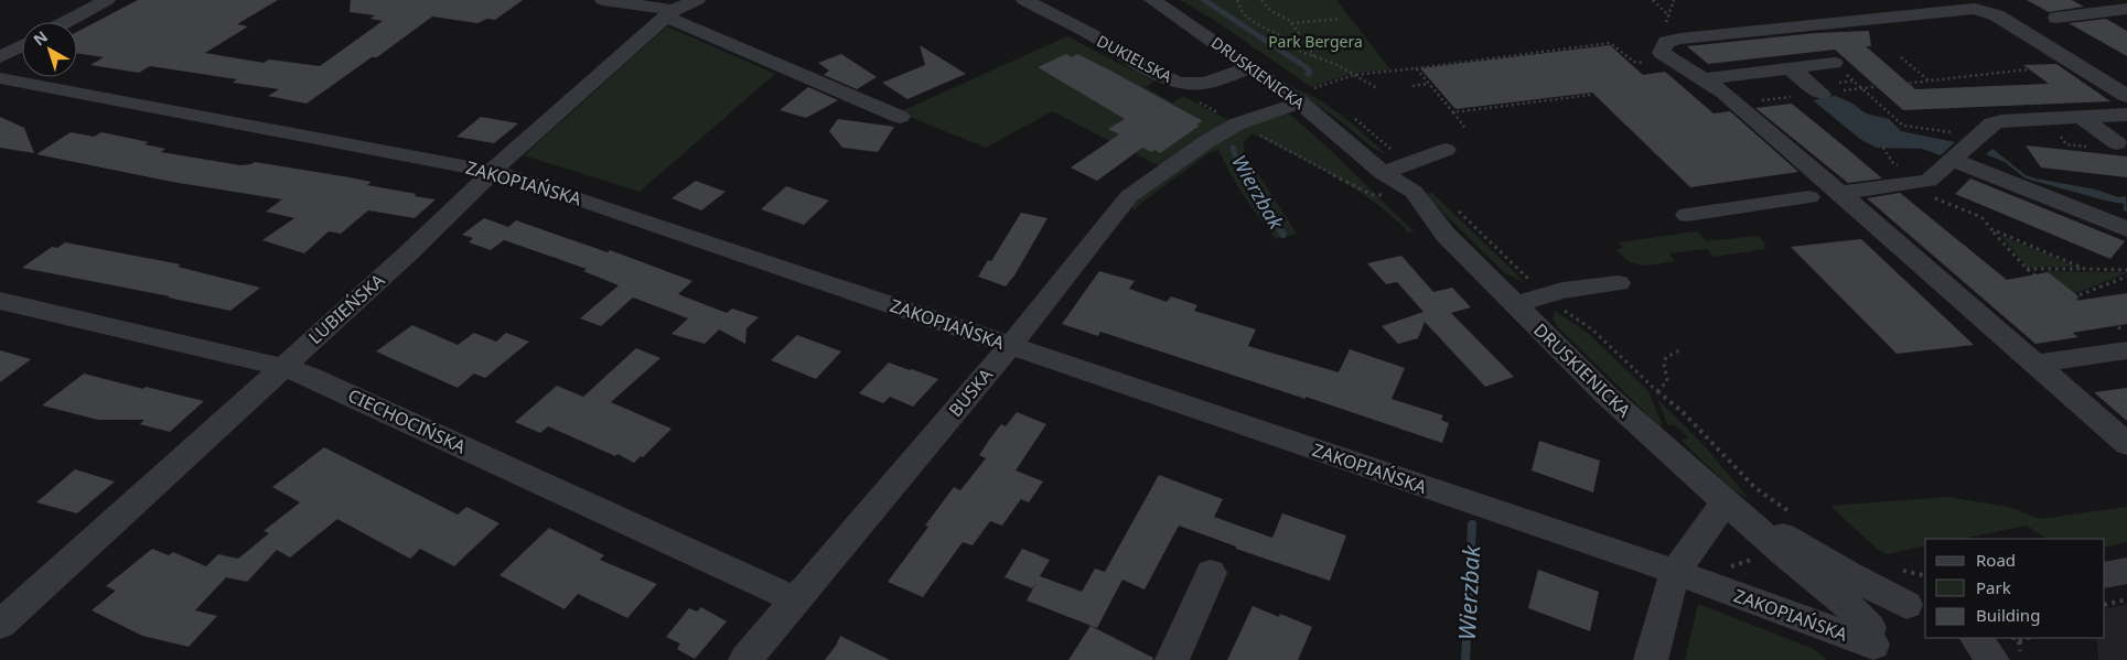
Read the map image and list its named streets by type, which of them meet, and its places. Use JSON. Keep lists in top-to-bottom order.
{
  "streets": {
    "street": [
      "DUKIELSKA",
      "DRUSKIENICKA",
      "ZAKOPIAŃSKA",
      "LUBIEŃSKA",
      "BUSKA",
      "CIECHOCIŃSKA"
    ]
  },
  "crossings": [
    ["DUKIELSKA", "DRUSKIENICKA"],
    ["DRUSKIENICKA", "ZAKOPIAŃSKA"],
    ["DRUSKIENICKA", "BUSKA"],
    ["ZAKOPIAŃSKA", "LUBIEŃSKA"],
    ["ZAKOPIAŃSKA", "BUSKA"],
    ["LUBIEŃSKA", "CIECHOCIŃSKA"],
    ["BUSKA", "CIECHOCIŃSKA"]
  ],
  "water": ["Wierzbak"],
  "parks": ["Park Bergera"],
  "legend": ["Road", "Park", "Building"],
  "north": "top left"
}
